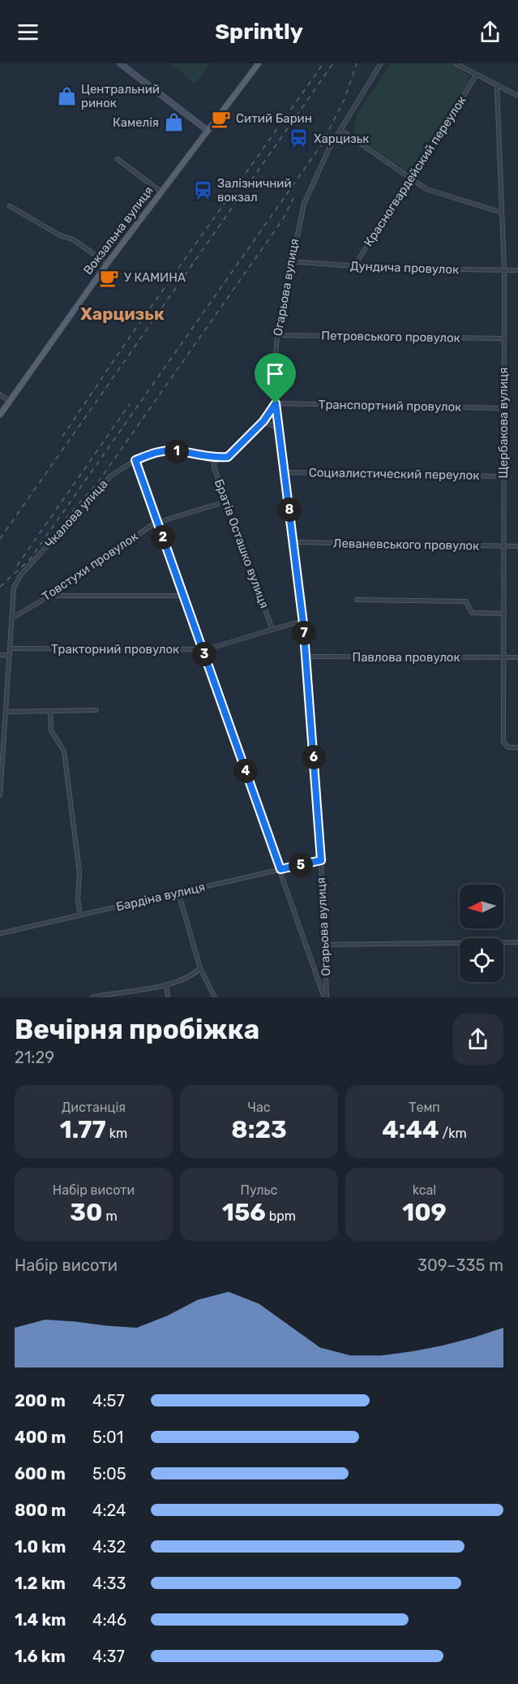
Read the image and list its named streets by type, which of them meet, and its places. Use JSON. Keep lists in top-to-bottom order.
{
  "streets": {
    "main road": ["Вокзальна вулиця"],
    "street": [
      "Красногвардейский переулок",
      "Дундича провулок",
      "Огарьова вулиця",
      "Петровського провулок",
      "Транспортний провулок",
      "Щербакова вулиця",
      "Социалистический переулок",
      "Чкалова улица",
      "Братів Осташко вулиця",
      "Леваневського провулок",
      "Товстухи провулок",
      "Тракторний провулок",
      "Павлова провулок",
      "Бардіна вулиця"
    ]
  },
  "crossings": [
    ["Красногвардейский переулок", "Дундича провулок"],
    ["Дундича провулок", "Огарьова вулиця"],
    ["Дундича провулок", "Щербакова вулиця"],
    ["Огарьова вулиця", "Петровського провулок"],
    ["Огарьова вулиця", "Транспортний провулок"],
    ["Огарьова вулиця", "Социалистический переулок"],
    ["Огарьова вулиця", "Леваневського провулок"],
    ["Огарьова вулиця", "Тракторний провулок"],
    ["Огарьова вулиця", "Павлова провулок"],
    ["Огарьова вулиця", "Бардіна вулиця"],
    ["Петровського провулок", "Щербакова вулиця"],
    ["Транспортний провулок", "Щербакова вулиця"],
    ["Щербакова вулиця", "Социалистический переулок"],
    ["Щербакова вулиця", "Леваневського провулок"],
    ["Щербакова вулиця", "Павлова провулок"],
    ["Чкалова улица", "Братів Осташко вулиця"],
    ["Чкалова улица", "Товстухи провулок"],
    ["Чкалова улица", "Тракторний провулок"],
    ["Братів Осташко вулиця", "Товстухи провулок"],
    ["Братів Осташко вулиця", "Тракторний провулок"]
  ],
  "districts": ["Харцизьк"],
  "places": {
    "shop": ["Центральний ринок", "Камелія"],
    "cafe": ["Ситий Барин", "У КАМИНА"],
    "station": ["Харцизьк", "Залізничний вокзал"]
  },
  "north": "left",
  "page": {
    "header": "Sprintly",
    "pins": [
      "1",
      "8",
      "2",
      "7",
      "3",
      "6",
      "4",
      "5"
    ],
    "heading": ["Вечірня пробіжка", "21:29"],
    "stats": [
      ["Дистанція", "1.77 km"],
      ["Час", "8:23"],
      ["Темп", "4:44 /km"],
      ["Набір висоти", "30 m"],
      ["Пульс", "156 bpm"],
      ["kcal", "109"]
    ],
    "chart": ["Набір висоти", "309–335 m"],
    "list": [
      {
        "name": "200 m",
        "note": "4:57"
      },
      {
        "name": "400 m",
        "note": "5:01"
      },
      {
        "name": "600 m",
        "note": "5:05"
      },
      {
        "name": "800 m",
        "note": "4:24"
      },
      {
        "name": "1.0 km",
        "note": "4:32"
      },
      {
        "name": "1.2 km",
        "note": "4:33"
      },
      {
        "name": "1.4 km",
        "note": "4:46"
      },
      {
        "name": "1.6 km",
        "note": "4:37"
      }
    ]
  }
}
